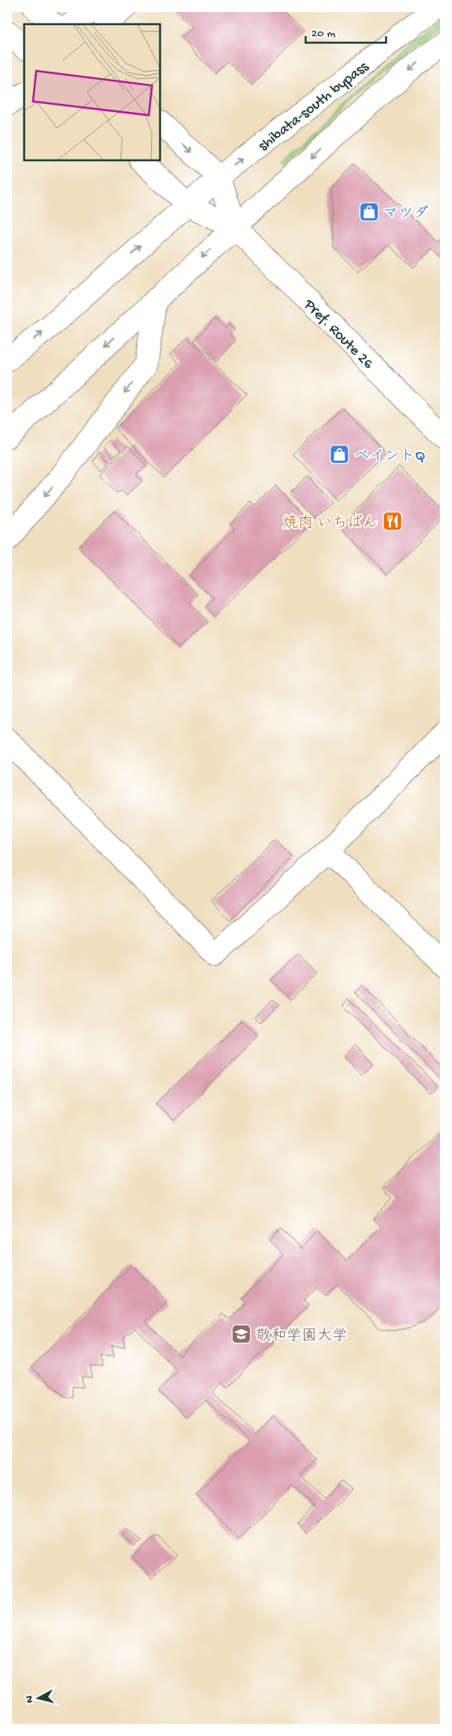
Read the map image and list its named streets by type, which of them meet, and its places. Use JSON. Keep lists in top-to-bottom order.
{
  "streets": {
    "main road": ["shibata-south bypass", "Pref. Route 26"]
  },
  "places": {
    "shop": ["マツダ", "ペイントQ"],
    "restaurant": ["焼肉 いちばん"],
    "school or university": ["敬和学園大学"]
  },
  "scale_bar": "20 m",
  "north": "left"
}
